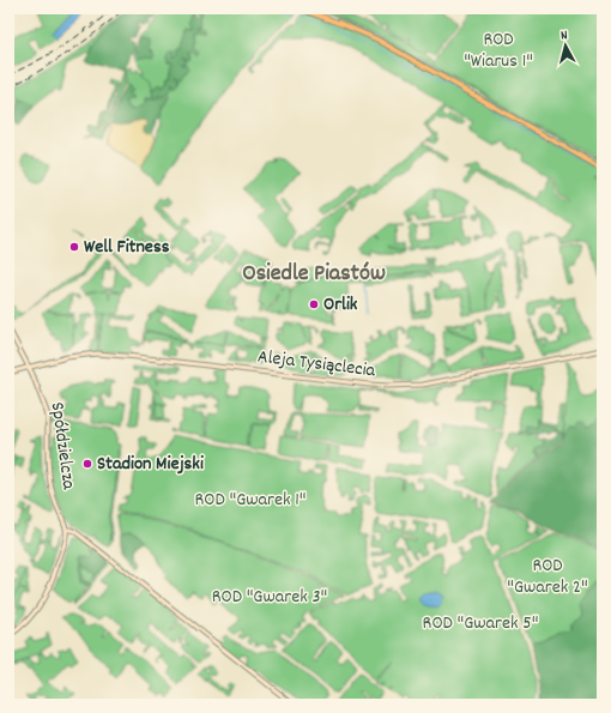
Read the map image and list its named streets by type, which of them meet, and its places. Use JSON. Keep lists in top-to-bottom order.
{
  "streets": {
    "street": ["Aleja Tysiąclecia", "Spółdzielcza"]
  },
  "crossings": [
    ["Aleja Tysiąclecia", "Spółdzielcza"]
  ],
  "districts": ["Osiedle Piastów"],
  "parks": [
    "ROD \"Wiarus 1\"",
    "ROD \"Gwarek 1\"",
    "ROD \"Gwarek 2\"",
    "ROD \"Gwarek 3\"",
    "ROD \"Gwarek 5\""
  ],
  "places": ["Well Fitness", "Orlik", "Stadion Miejski"],
  "north": "top"
}
